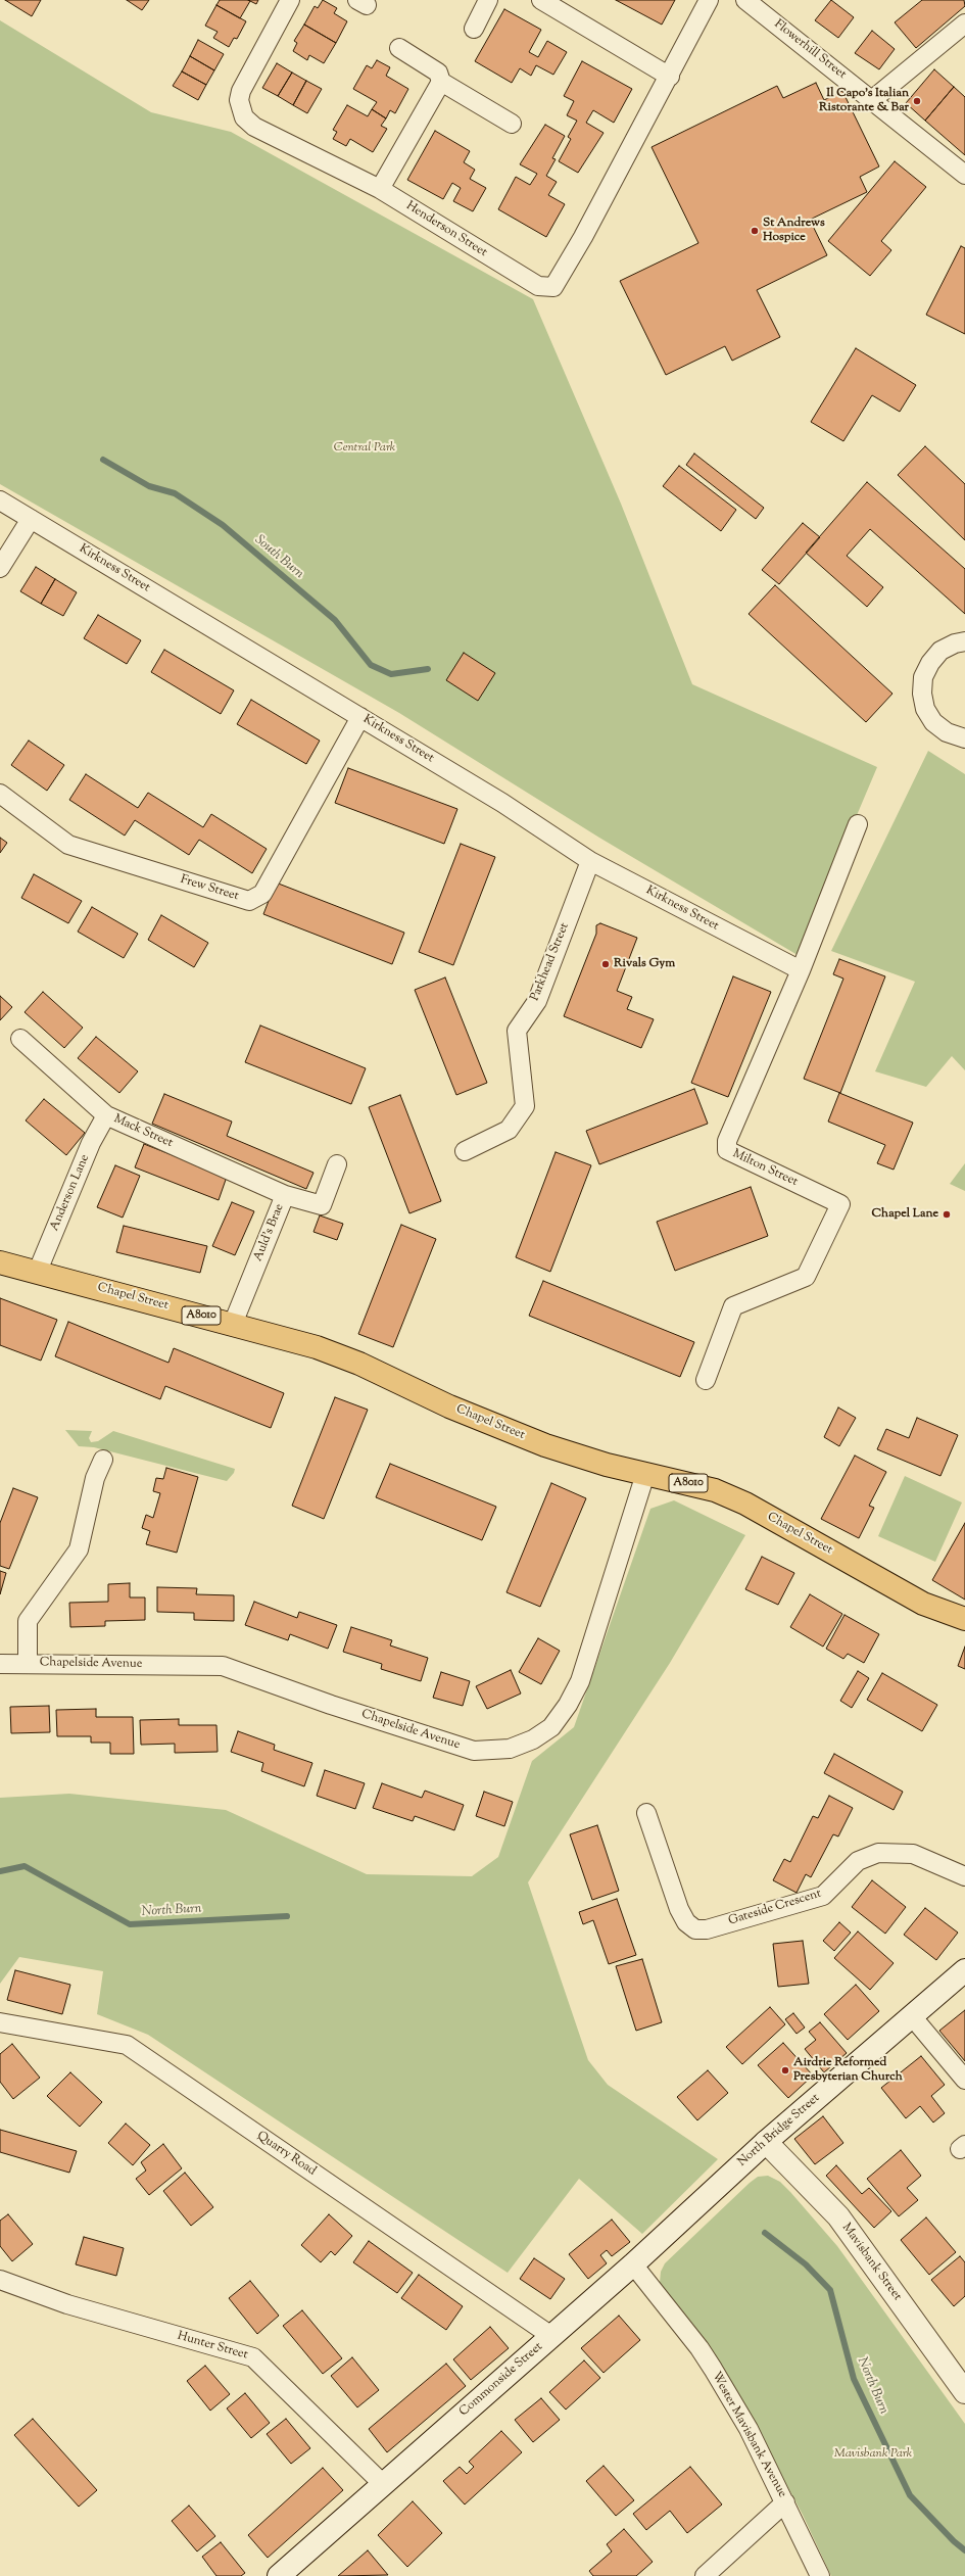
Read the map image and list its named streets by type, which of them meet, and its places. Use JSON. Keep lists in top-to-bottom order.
{
  "streets": {
    "main road": [
      "Chapel Street",
      "A8010",
      "North Bridge Street",
      "Mavisbank Street",
      "Commonside Street"
    ],
    "street": [
      "Flowerhill Street",
      "Henderson Street",
      "Kirkness Street",
      "Frew Street",
      "Parkhead Street",
      "Mack Street",
      "Milton Street",
      "Anderson Lane",
      "Auld's Brae",
      "Chapelside Avenue",
      "Gateside Crescent",
      "Quarry Road",
      "Hunter Street",
      "Wester Mavisbank Avenue"
    ]
  },
  "crossings": [
    ["Kirkness Street", "Frew Street"],
    ["Kirkness Street", "Parkhead Street"],
    ["Kirkness Street", "Milton Street"],
    ["Mack Street", "Anderson Lane"],
    ["Mack Street", "Auld's Brae"],
    ["Anderson Lane", "Chapel Street"],
    ["Auld's Brae", "Chapel Street"],
    ["Chapel Street", "Chapelside Avenue"],
    ["North Bridge Street", "Mavisbank Street"],
    ["North Bridge Street", "Commonside Street"],
    ["Quarry Road", "Commonside Street"],
    ["Hunter Street", "Commonside Street"],
    ["Commonside Street", "Wester Mavisbank Avenue"]
  ],
  "water": ["South Burn", "North Burn"],
  "parks": ["Central Park", "Mavisbank Park"],
  "places": [
    "Il Capo's Italian Ristorante & Bar",
    "St Andrews Hospice",
    "Rivals Gym",
    "Chapel Lane",
    "Airdrie Reformed Presbyterian Church"
  ]
}
